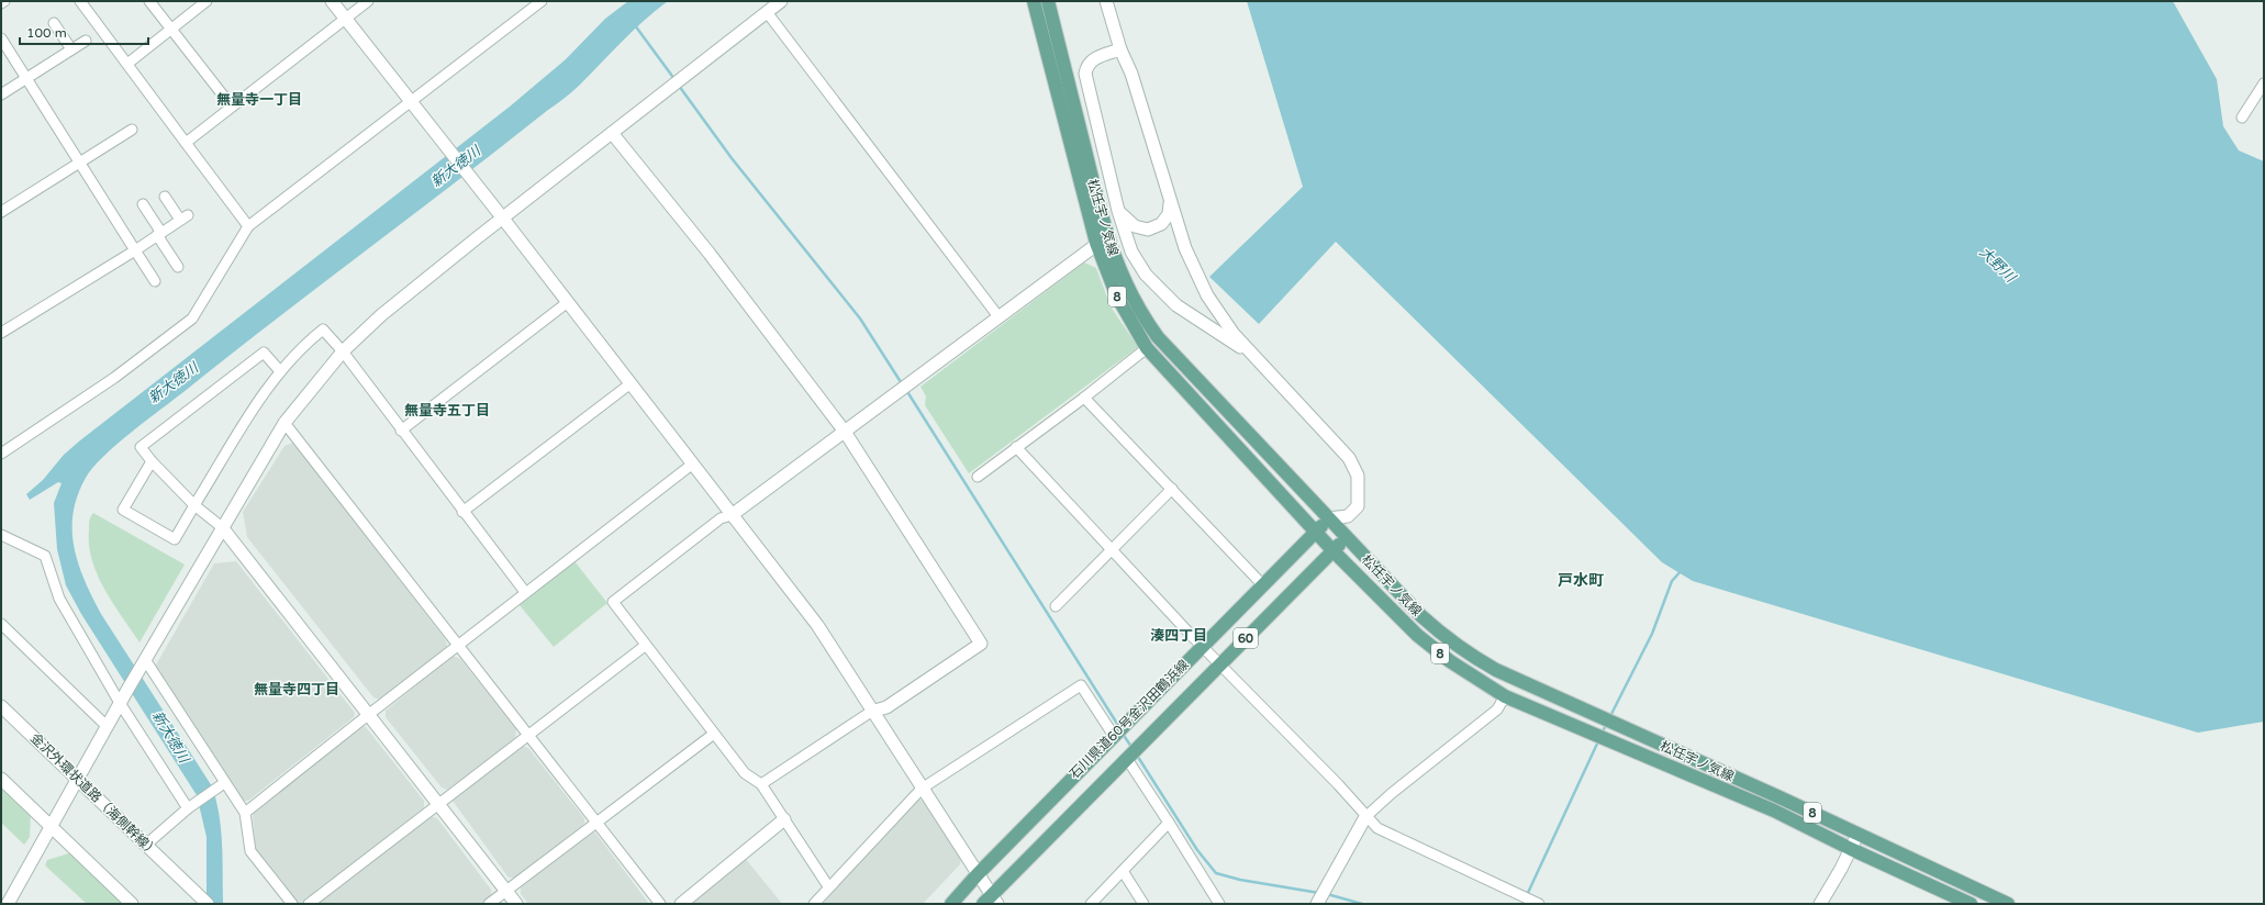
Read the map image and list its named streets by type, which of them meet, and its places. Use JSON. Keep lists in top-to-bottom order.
{
  "streets": {
    "main road": [
      "松任宇ノ気線",
      "8",
      "60",
      "石川県道60号金沢田鶴浜線"
    ],
    "street": ["金沢外環状道路（海側幹線）"]
  },
  "crossings": [
    ["松任宇ノ気線", "石川県道60号金沢田鶴浜線"]
  ],
  "districts": [
    "無量寺一丁目",
    "無量寺五丁目",
    "戸水町",
    "湊四丁目",
    "無量寺四丁目"
  ],
  "water": ["新大徳川", "大野川"],
  "scale_bar": "100 m"
}
